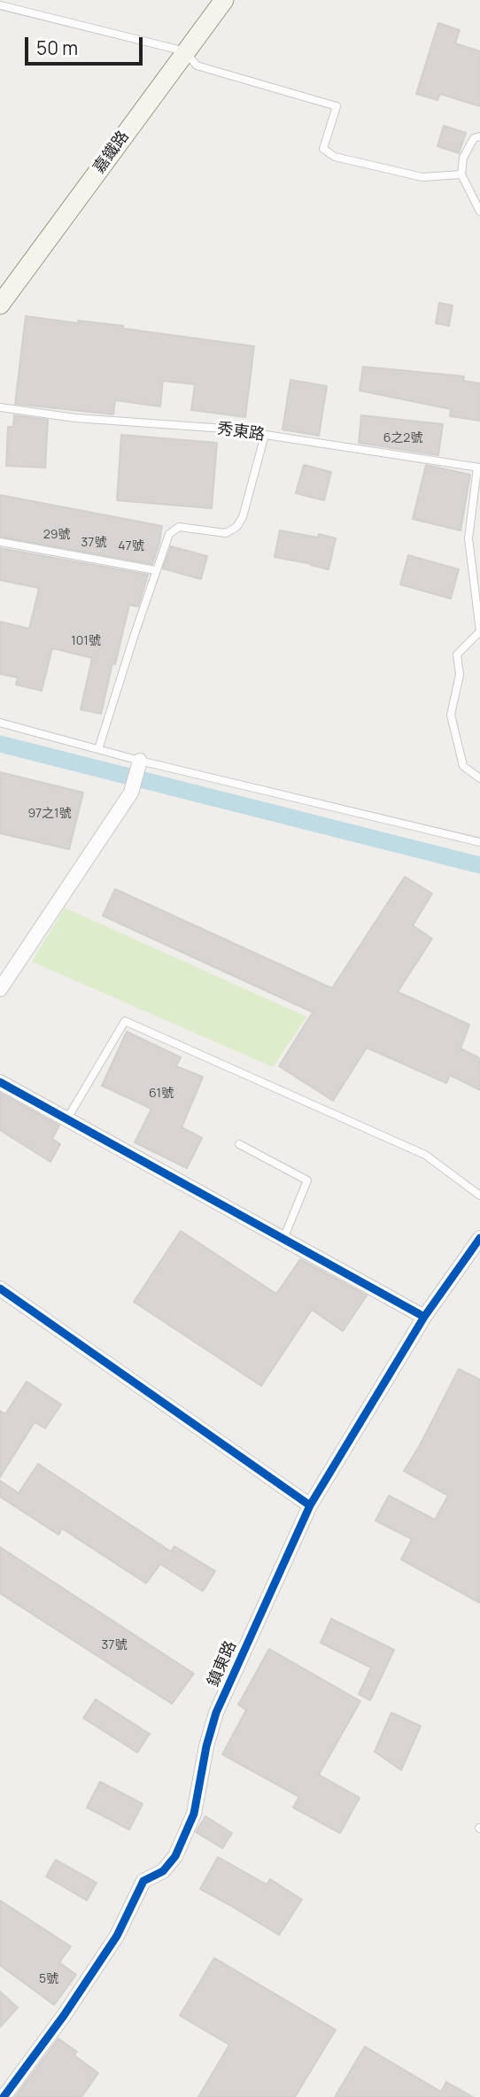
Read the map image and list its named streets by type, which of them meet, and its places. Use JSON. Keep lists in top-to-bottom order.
{
  "streets": {
    "street": ["嘉鐵路", "鎮東路"],
    "lane": ["秀東路"]
  },
  "house_numbers": [
    "6之2號",
    "29號",
    "37號",
    "47號",
    "101號",
    "97之1號",
    "61號",
    "37號",
    "5號"
  ],
  "scale_bar": "50 m"
}
